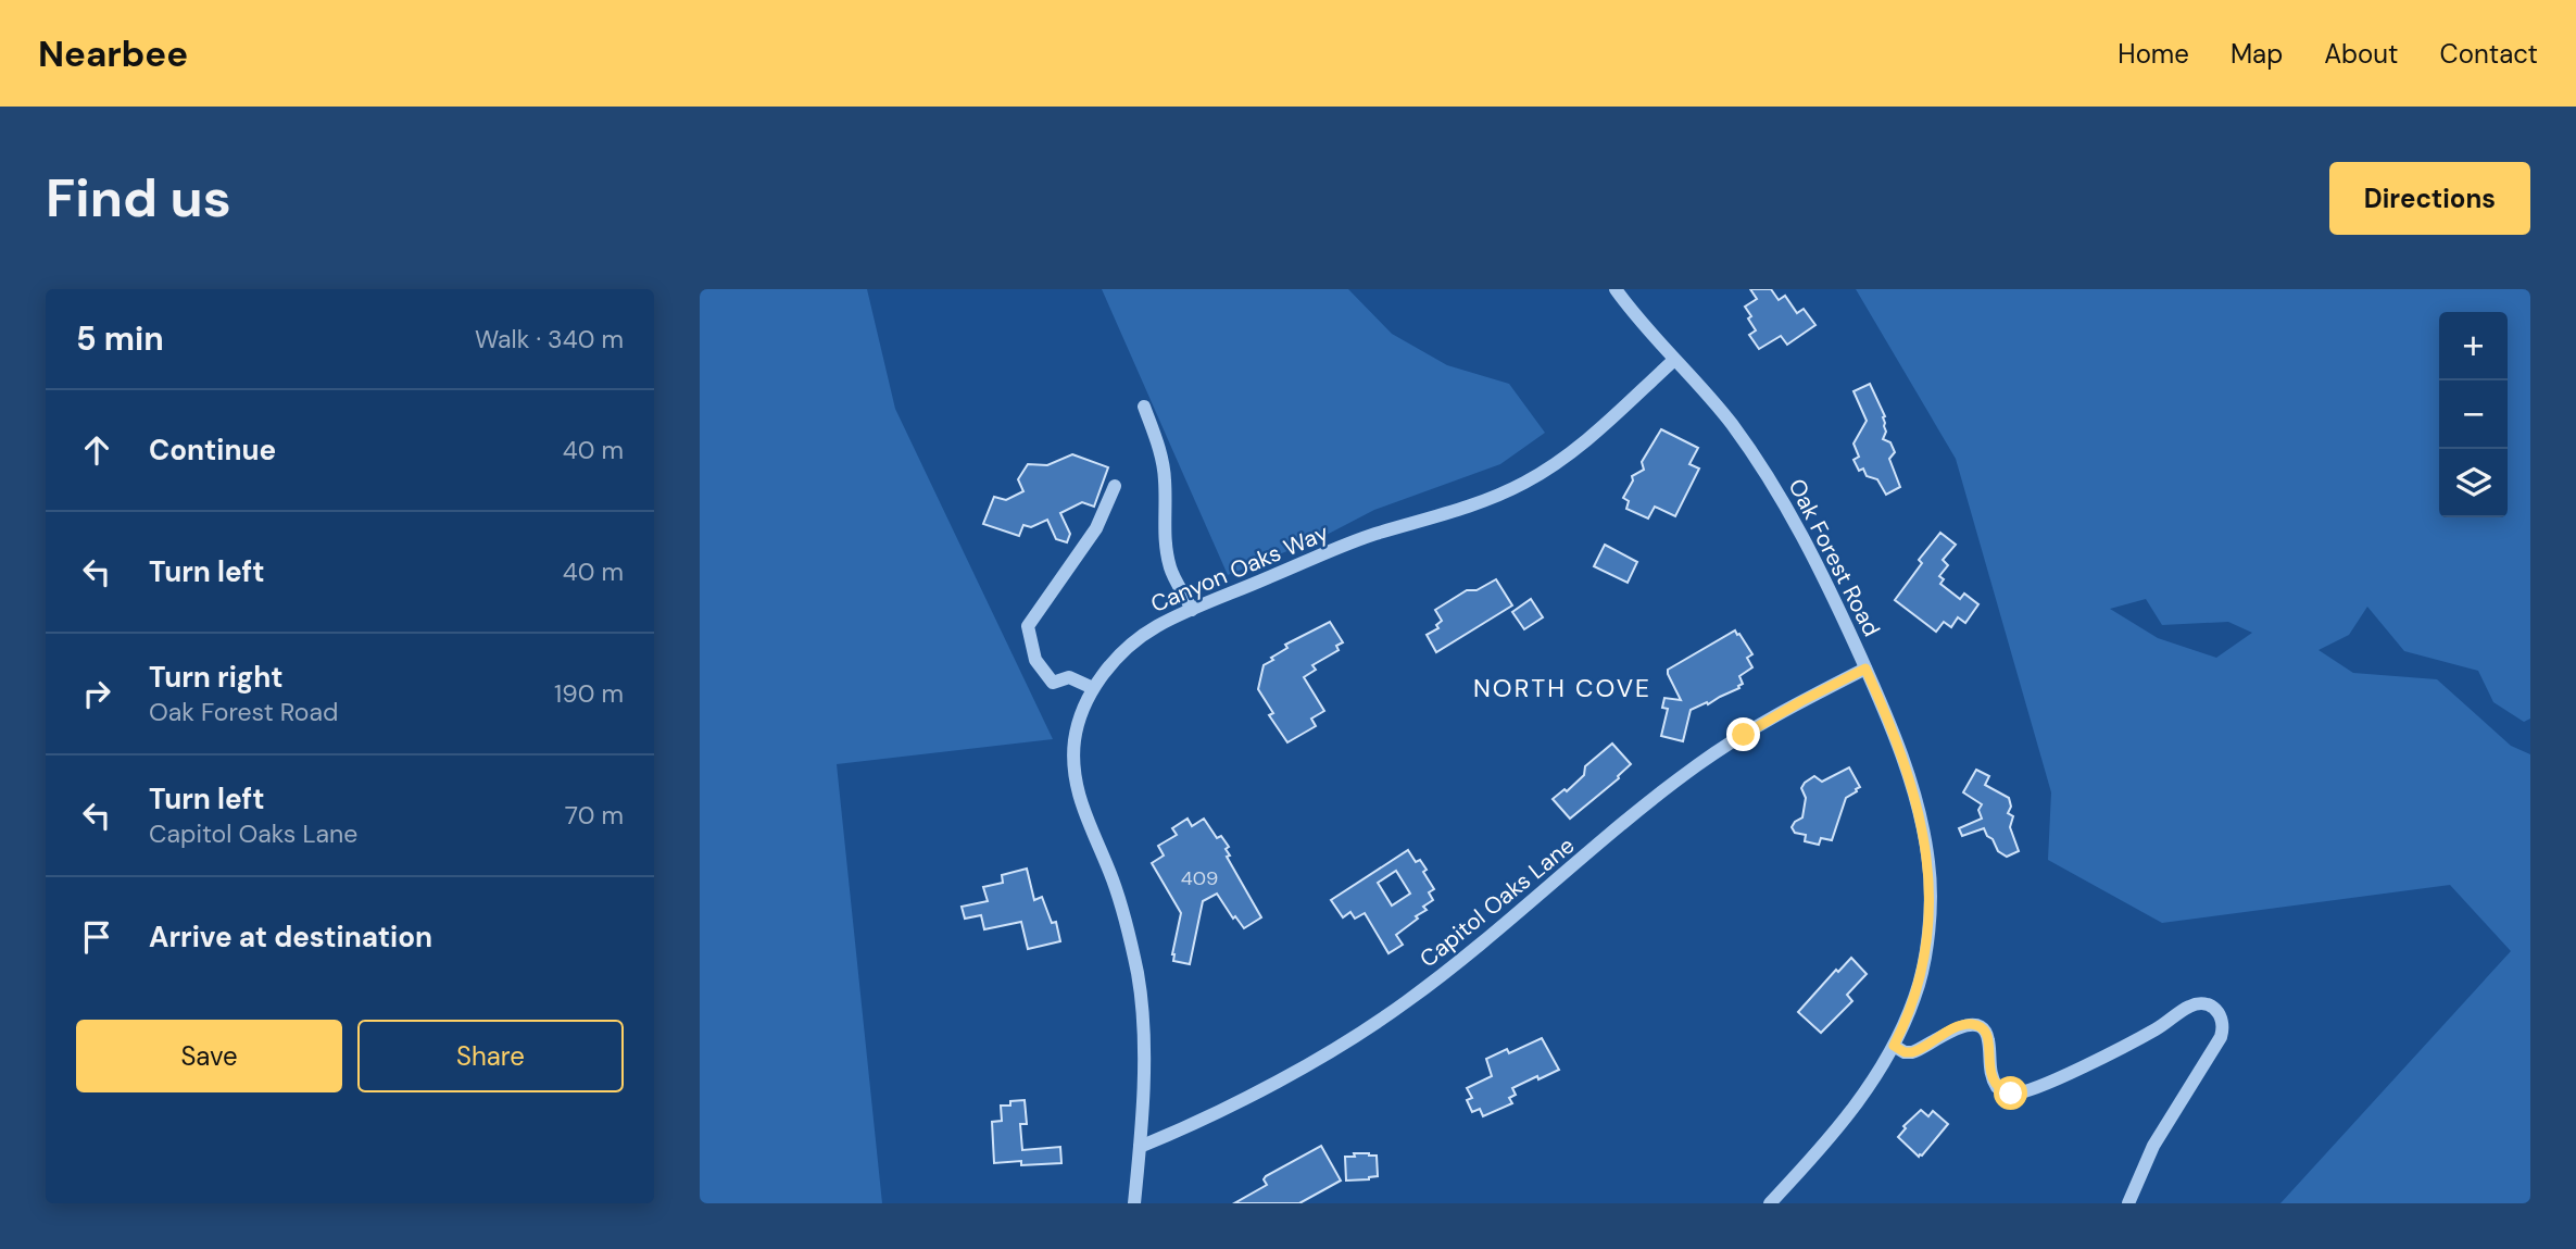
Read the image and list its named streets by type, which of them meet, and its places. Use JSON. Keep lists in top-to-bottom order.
{
  "streets": {
    "street": ["Oak Forest Road", "Canyon Oaks Way", "Capitol Oaks Lane"]
  },
  "crossings": [
    ["Oak Forest Road", "Canyon Oaks Way"],
    ["Oak Forest Road", "Capitol Oaks Lane"],
    ["Canyon Oaks Way", "Capitol Oaks Lane"]
  ],
  "districts": ["NORTH COVE"],
  "house_numbers": ["409"],
  "page": {
    "header": "Nearbee",
    "nav": [
      "Home",
      "Map",
      "About",
      "Contact"
    ],
    "buttons": [
      "Directions",
      ["Save", "Share"]
    ],
    "title": "Find us",
    "heading": ["5 min", "Walk · 340 m"],
    "map_buttons": ["+", "−"],
    "list": [
      ["Continue", "40 m"],
      ["Turn left", "40 m"],
      ["Turn right", "Oak Forest Road", "190 m"],
      ["Turn left", "Capitol Oaks Lane", "70 m"],
      "Arrive at destination"
    ]
  }
}
